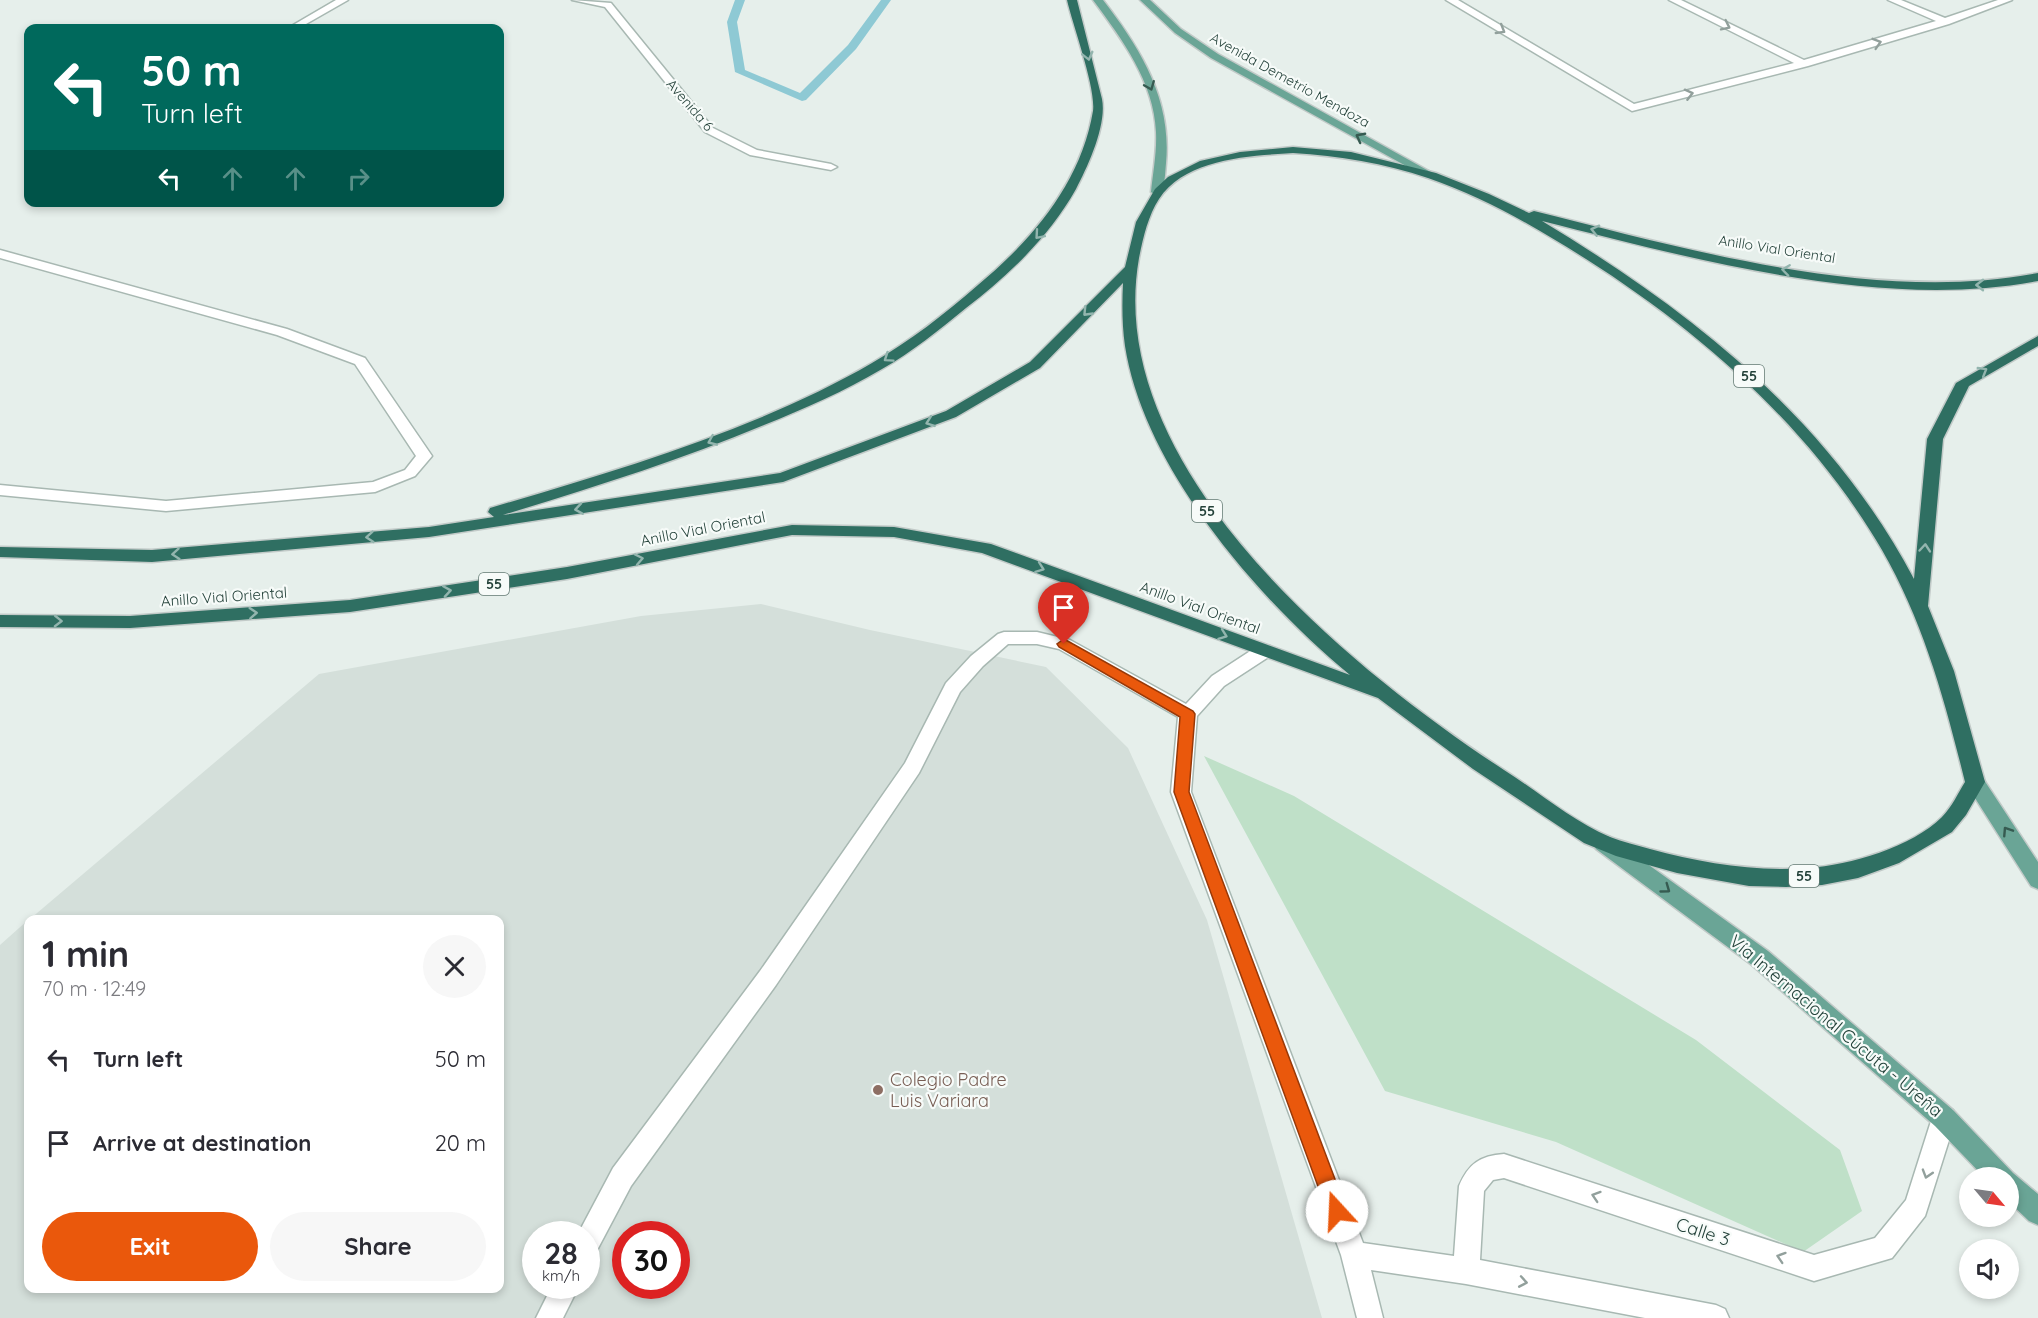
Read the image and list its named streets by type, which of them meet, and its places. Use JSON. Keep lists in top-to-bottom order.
{
  "streets": {
    "highway": ["Anillo Vial Oriental", "55"],
    "main road": ["Avenida Demetrio Mendoza", "Vía Internacional Cúcuta - Ureña"],
    "street": ["Avenida 6", "Calle 3"]
  },
  "crossings": [
    ["Avenida Demetrio Mendoza", "55"],
    ["Anillo Vial Oriental", "55"],
    ["55", "Vía Internacional Cúcuta - Ureña"],
    ["Vía Internacional Cúcuta - Ureña", "Calle 3"]
  ],
  "one_way": ["Avenida Demetrio Mendoza", "Vía Internacional Cúcuta - Ureña"],
  "places": ["Colegio Padre Luis Variara"],
  "north": "bottom right",
  "page": {
    "turn": ["50 m", "Turn left"],
    "heading": ["1 min", "70 m · 12:49"],
    "list": [
      {
        "name": "Turn left",
        "value": "50 m"
      },
      {
        "name": "Arrive at destination",
        "value": "20 m"
      }
    ],
    "buttons": ["Exit", "Share"],
    "speed": "28 km/h",
    "limit": "30"
  }
}
